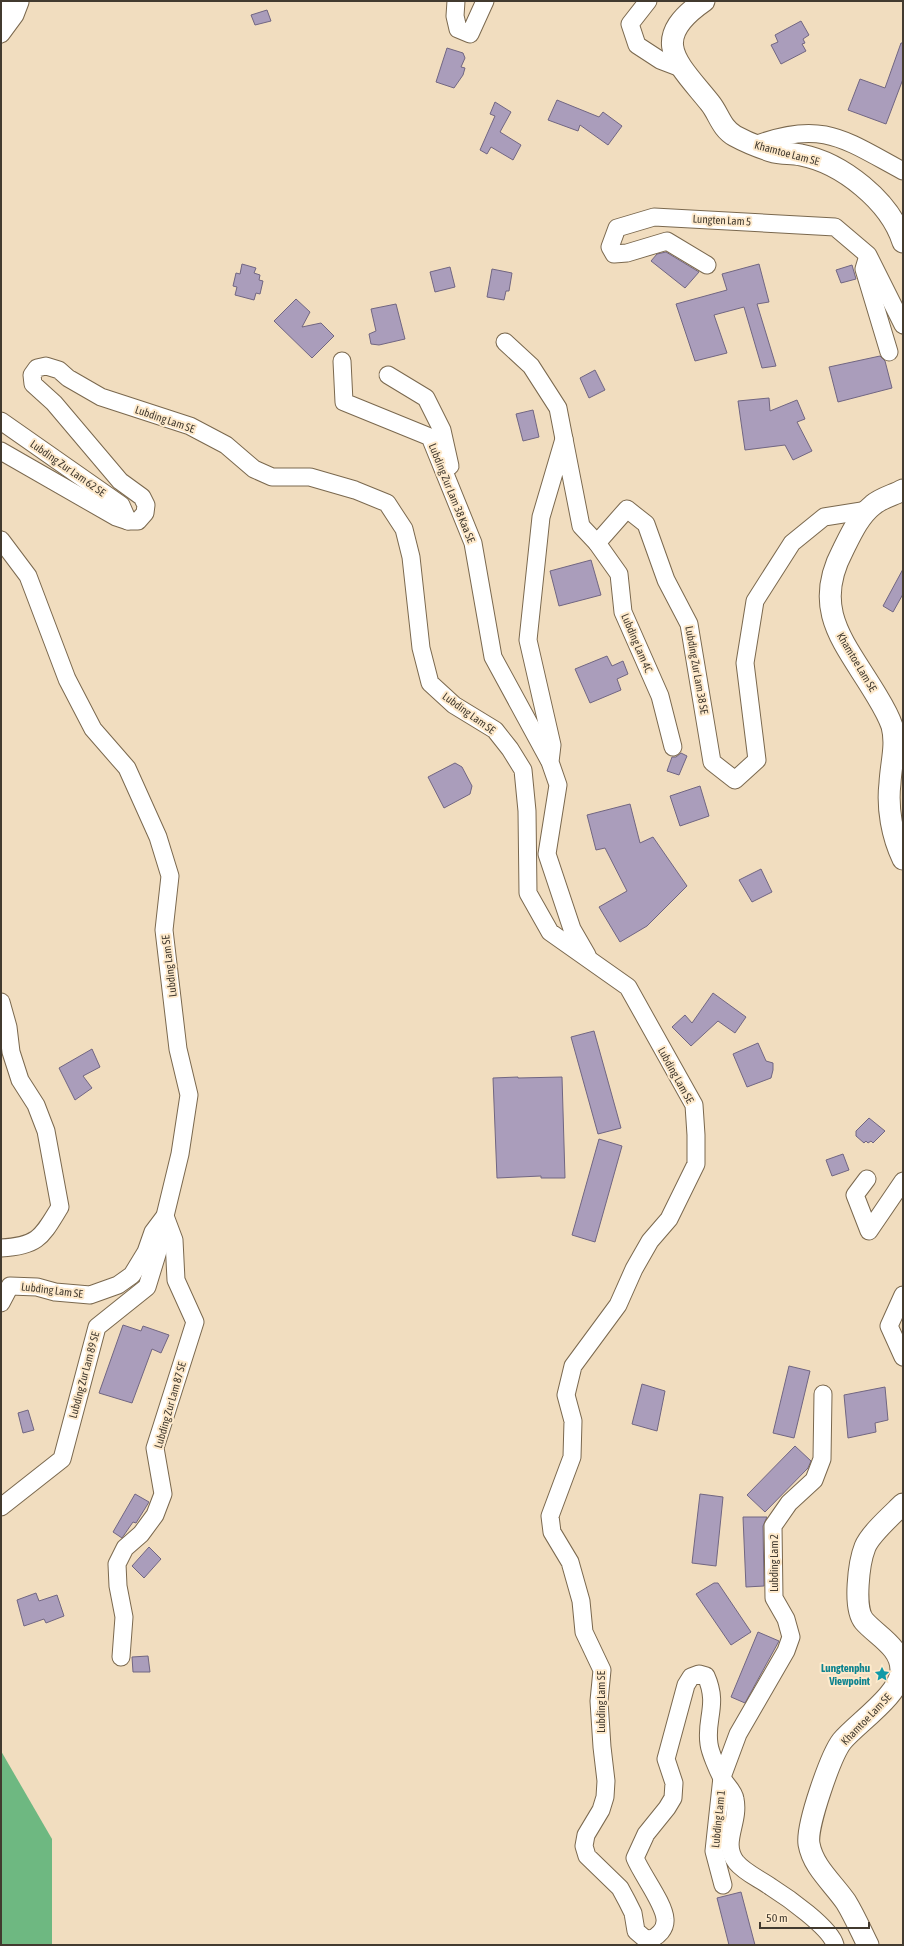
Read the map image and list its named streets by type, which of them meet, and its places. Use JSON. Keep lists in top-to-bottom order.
{
  "streets": {
    "main road": ["Khamtoe Lam SE"],
    "street": [
      "Lungten Lam 5",
      "Lubding Lam SE",
      "Lubding Zur Lam 62 SE",
      "Lubding Zur Lam 38 Kaa SE",
      "Lubding Lam 4C",
      "Lubding Zur Lam 38 SE",
      "Lubding Zur Lam 89 SE",
      "Lubding Zur Lam 87 SE",
      "Lubding Lam 2",
      "Lubding Lam 1"
    ]
  },
  "crossings": [
    ["Khamtoe Lam SE", "Lubding Zur Lam 38 SE"],
    ["Lubding Lam SE", "Lubding Zur Lam 62 SE"],
    ["Lubding Lam SE", "Lubding Zur Lam 89 SE"],
    ["Lubding Lam SE", "Lubding Zur Lam 87 SE"],
    ["Lubding Lam SE", "Lubding Lam 2"],
    ["Lubding Lam SE", "Lubding Lam 1"],
    ["Lubding Lam 4C", "Lubding Zur Lam 38 SE"],
    ["Lubding Zur Lam 89 SE", "Lubding Zur Lam 87 SE"],
    ["Lubding Lam 2", "Lubding Lam 1"]
  ],
  "places": {
    "place": ["Lungtenphu Viewpoint"]
  },
  "scale_bar": "50 m"
}
